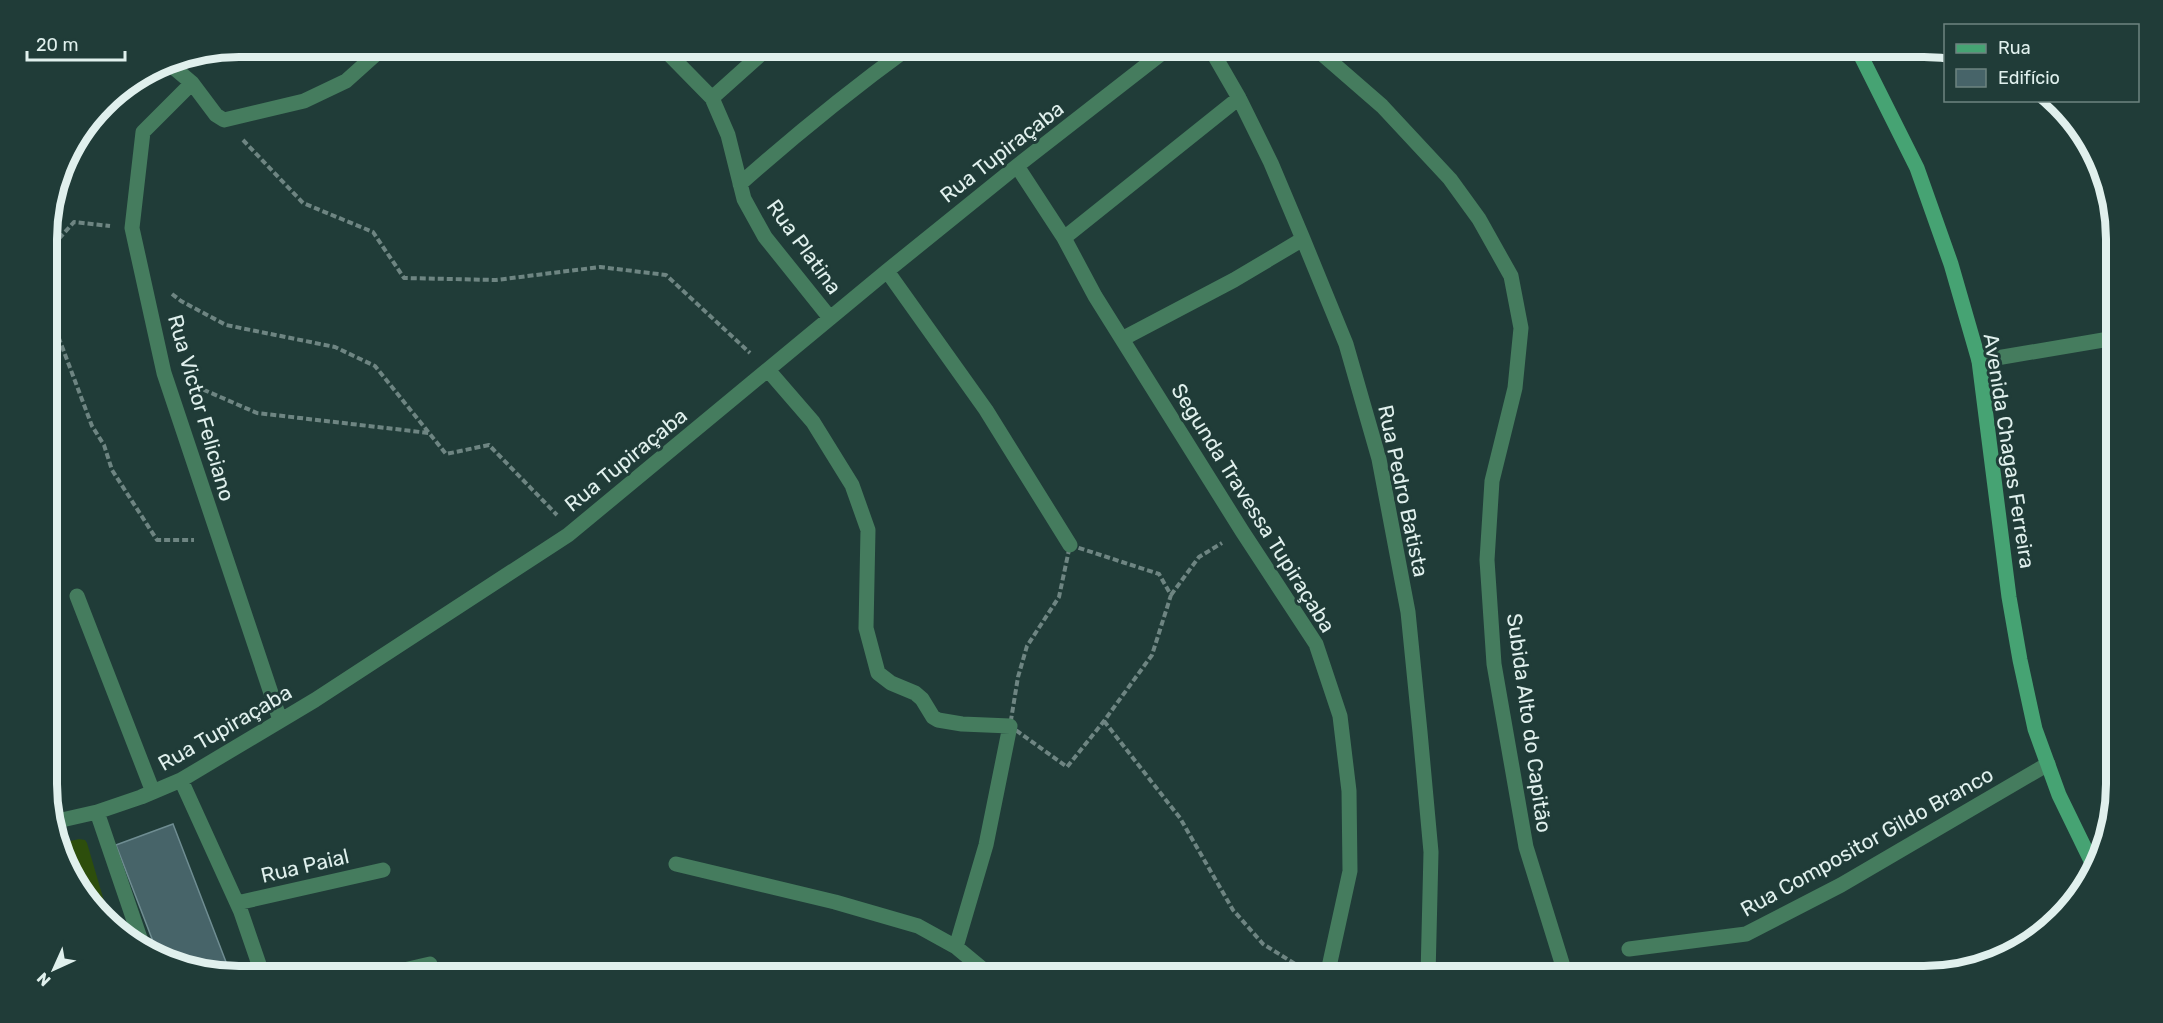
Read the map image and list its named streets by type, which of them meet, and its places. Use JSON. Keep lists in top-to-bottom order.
{
  "streets": {
    "street": [
      "Rua Tupiraçaba",
      "Rua Platina",
      "Rua Victor Feliciano",
      "Avenida Chagas Ferreira",
      "Rua Pedro Batista",
      "Segunda Travessa Tupiraçaba",
      "Subida Alto do Capitão",
      "Rua Compositor Gildo Branco",
      "Rua Paial"
    ]
  },
  "crossings": [
    ["Rua Tupiraçaba", "Rua Platina"],
    ["Rua Tupiraçaba", "Rua Victor Feliciano"],
    ["Rua Tupiraçaba", "Segunda Travessa Tupiraçaba"],
    ["Avenida Chagas Ferreira", "Rua Compositor Gildo Branco"]
  ],
  "legend": ["Rua", "Edifício"],
  "scale_bar": "20 m",
  "north": "bottom left"
}
